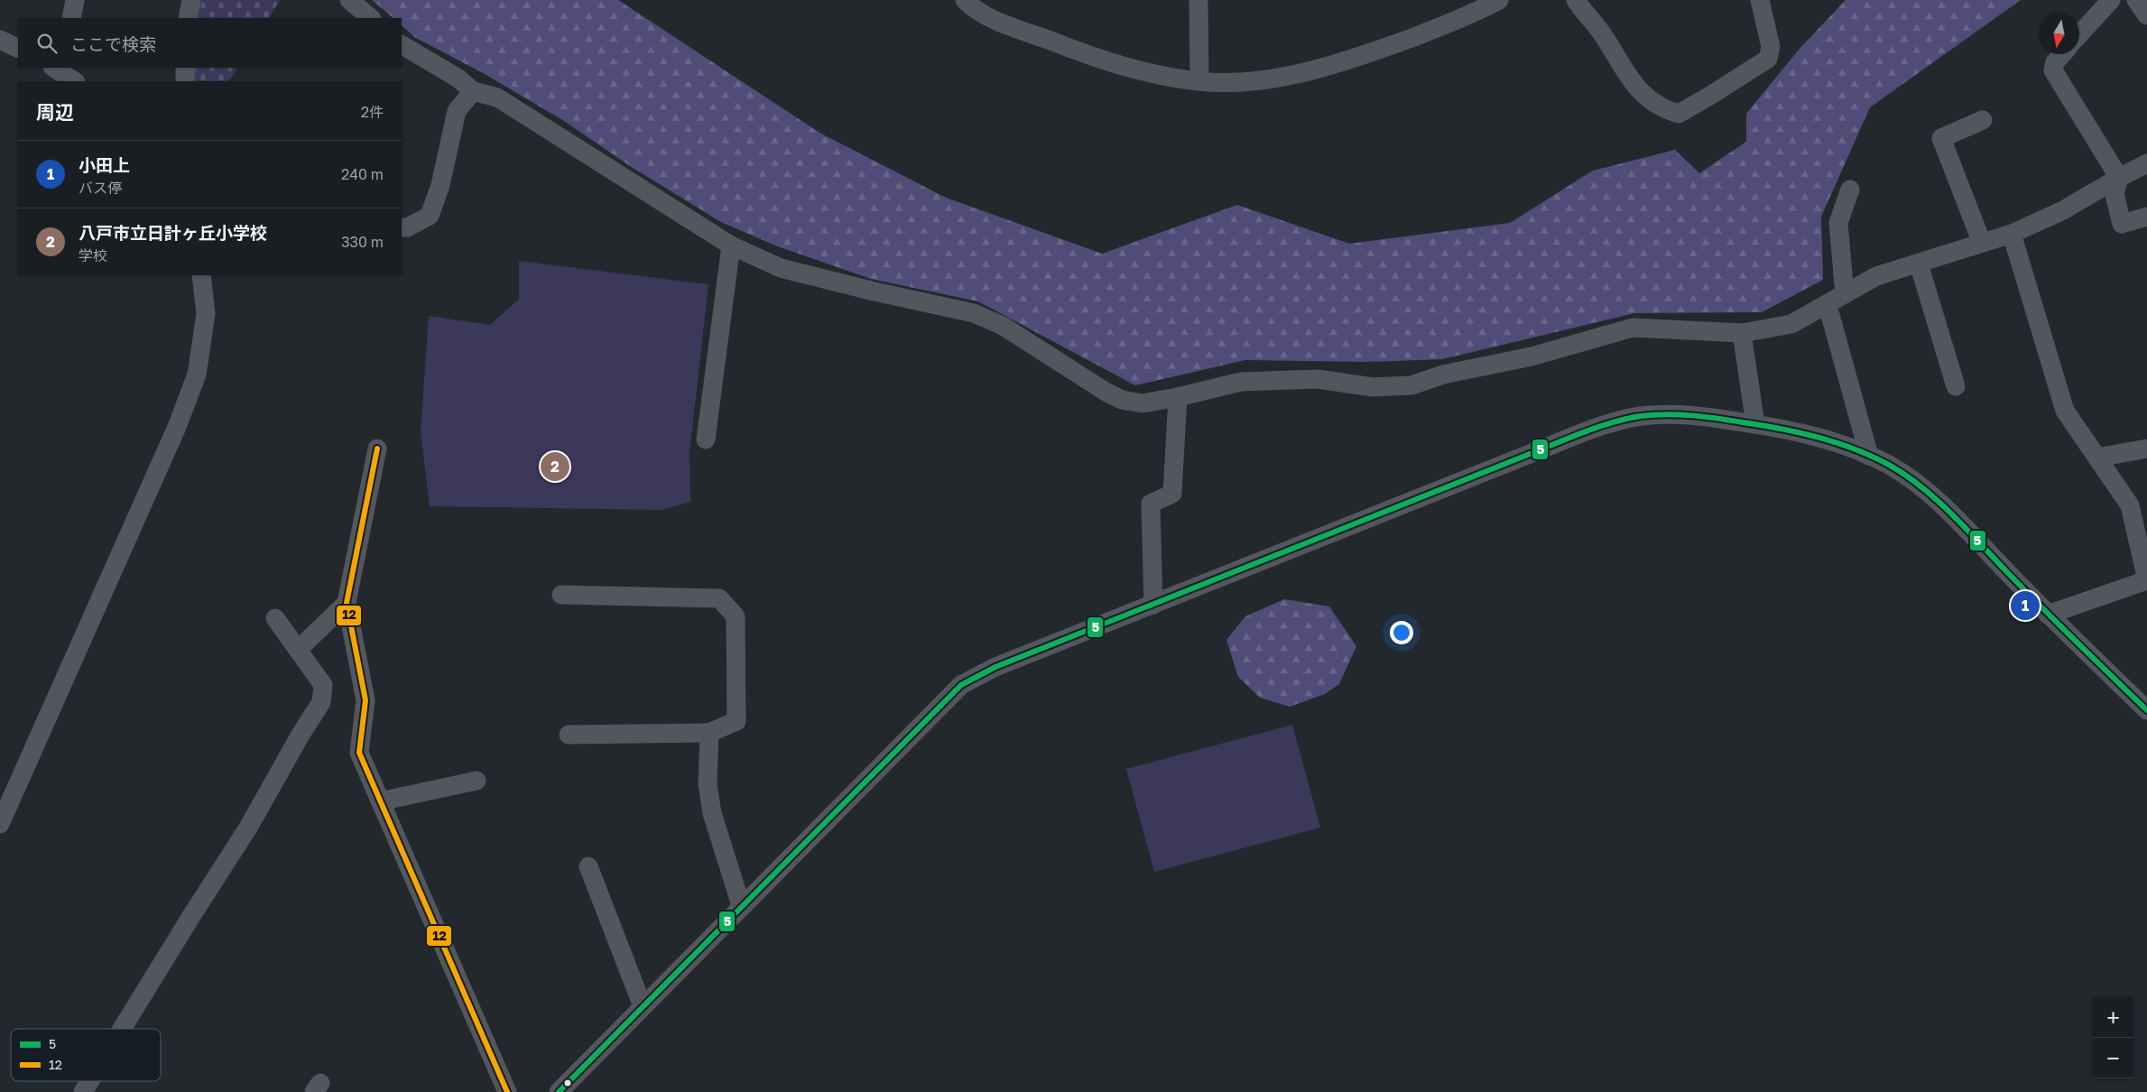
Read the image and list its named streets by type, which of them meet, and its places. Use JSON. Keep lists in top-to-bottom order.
{
  "lines": ["transit line 5", "transit line 12"],
  "legend": ["5", "12"],
  "north": "bottom",
  "page": {
    "search": "ここで検索",
    "heading": ["周辺", "2件"],
    "list": [
      {
        "mark": "1",
        "name": "小田上",
        "note": "バス停",
        "value": "240 m"
      },
      {
        "mark": "2",
        "name": "八戸市立日計ヶ丘小学校",
        "note": "学校",
        "value": "330 m"
      }
    ],
    "pins": ["2", "1"],
    "map_buttons": ["+", "−"]
  }
}
